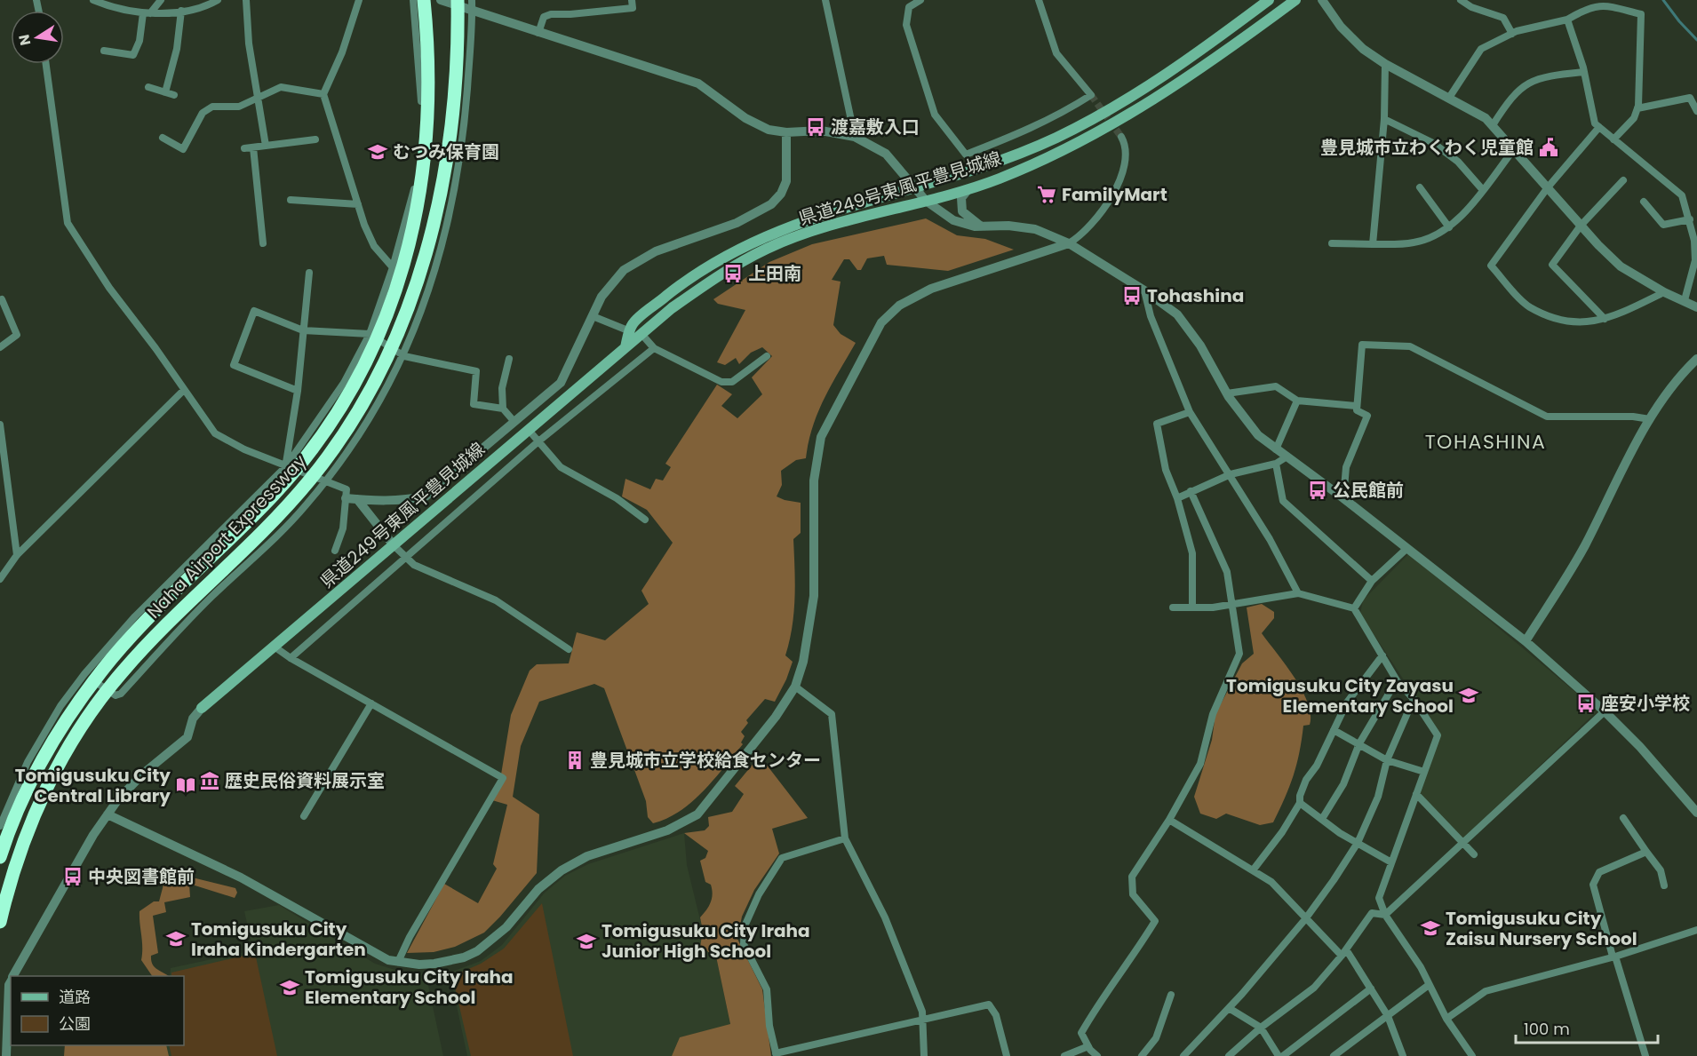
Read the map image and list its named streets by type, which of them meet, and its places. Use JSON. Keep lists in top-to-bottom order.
{
  "streets": {
    "highway": ["Naha Airport Expressway"],
    "main road": ["県道249号東風平豊見城線"]
  },
  "districts": ["TOHASHINA"],
  "places": {
    "bus stop": [
      "渡嘉敷入口",
      "上田南",
      "Tohashina",
      "公民館前",
      "座安小学校",
      "中央図書館前"
    ],
    "public building": ["豊見城市立わくわく児童館"],
    "school or university": [
      "むつみ保育園",
      "Tomigusuku City Zayasu Elementary School",
      "Tomigusuku City Zaisu Nursery School",
      "Tomigusuku City Iraha Kindergarten",
      "Tomigusuku City Iraha Junior High School",
      "Tomigusuku City Iraha Elementary School"
    ],
    "supermarket": ["FamilyMart"],
    "building": ["豊見城市立学校給食センター"],
    "museum": ["歴史民俗資料展示室"],
    "library": ["Tomigusuku City Central Library"]
  },
  "legend": ["道路", "公園"],
  "scale_bar": "100 m",
  "north": "left"
}
